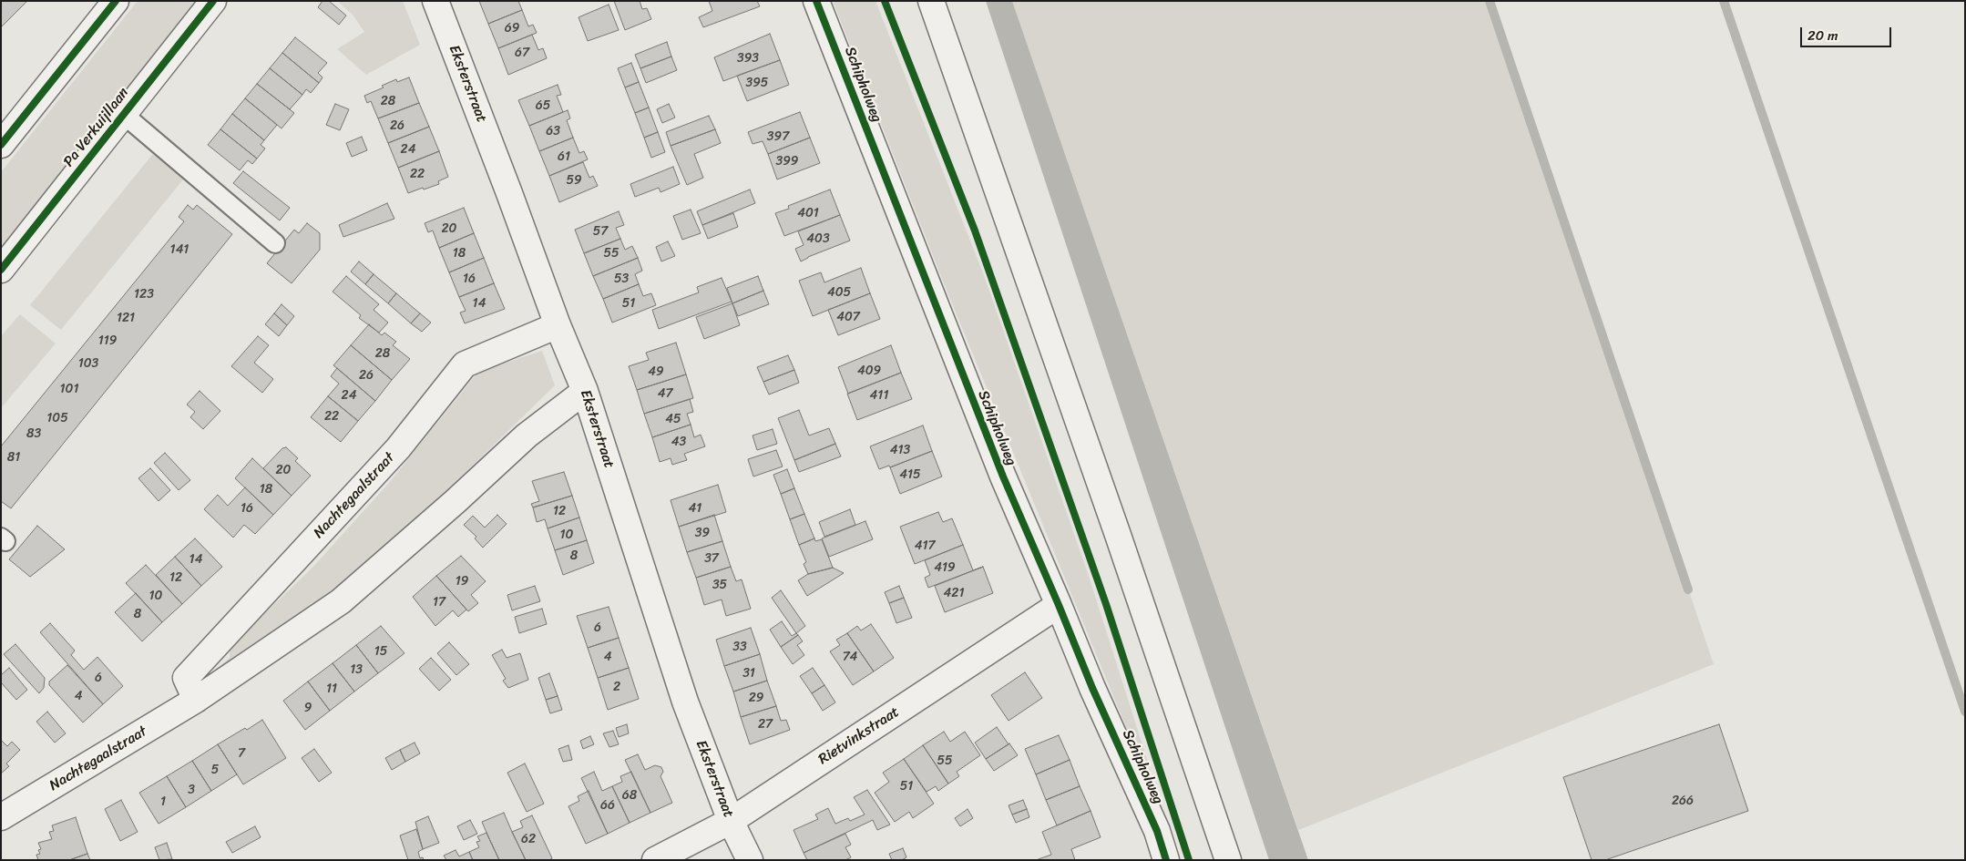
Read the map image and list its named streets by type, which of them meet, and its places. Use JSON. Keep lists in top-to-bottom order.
{
  "streets": {
    "street": [
      "Eksterstraat",
      "Schipholweg",
      "Pa Verkuijllaan",
      "Nachtegaalstraat",
      "Rietvinkstraat"
    ]
  },
  "crossings": [
    ["Eksterstraat", "Nachtegaalstraat"],
    ["Eksterstraat", "Rietvinkstraat"],
    ["Schipholweg", "Rietvinkstraat"]
  ],
  "house_numbers": [
    "69",
    "67",
    "393",
    "395",
    "28",
    "65",
    "26",
    "63",
    "397",
    "24",
    "61",
    "399",
    "22",
    "59",
    "401",
    "20",
    "57",
    "403",
    "141",
    "18",
    "55",
    "16",
    "53",
    "405",
    "123",
    "14",
    "51",
    "407",
    "121",
    "119",
    "28",
    "103",
    "409",
    "49",
    "26",
    "101",
    "47",
    "24",
    "411",
    "22",
    "105",
    "45",
    "83",
    "43",
    "413",
    "81",
    "20",
    "415",
    "18",
    "16",
    "41",
    "12",
    "39",
    "10",
    "417",
    "8",
    "37",
    "14",
    "419",
    "12",
    "19",
    "35",
    "421",
    "10",
    "17",
    "8",
    "6",
    "33",
    "15",
    "4",
    "74",
    "13",
    "31",
    "6",
    "2",
    "11",
    "4",
    "29",
    "9",
    "27",
    "7",
    "55",
    "5",
    "51",
    "3",
    "68",
    "266",
    "1",
    "66",
    "62"
  ],
  "scale_bar": "20 m"
}
